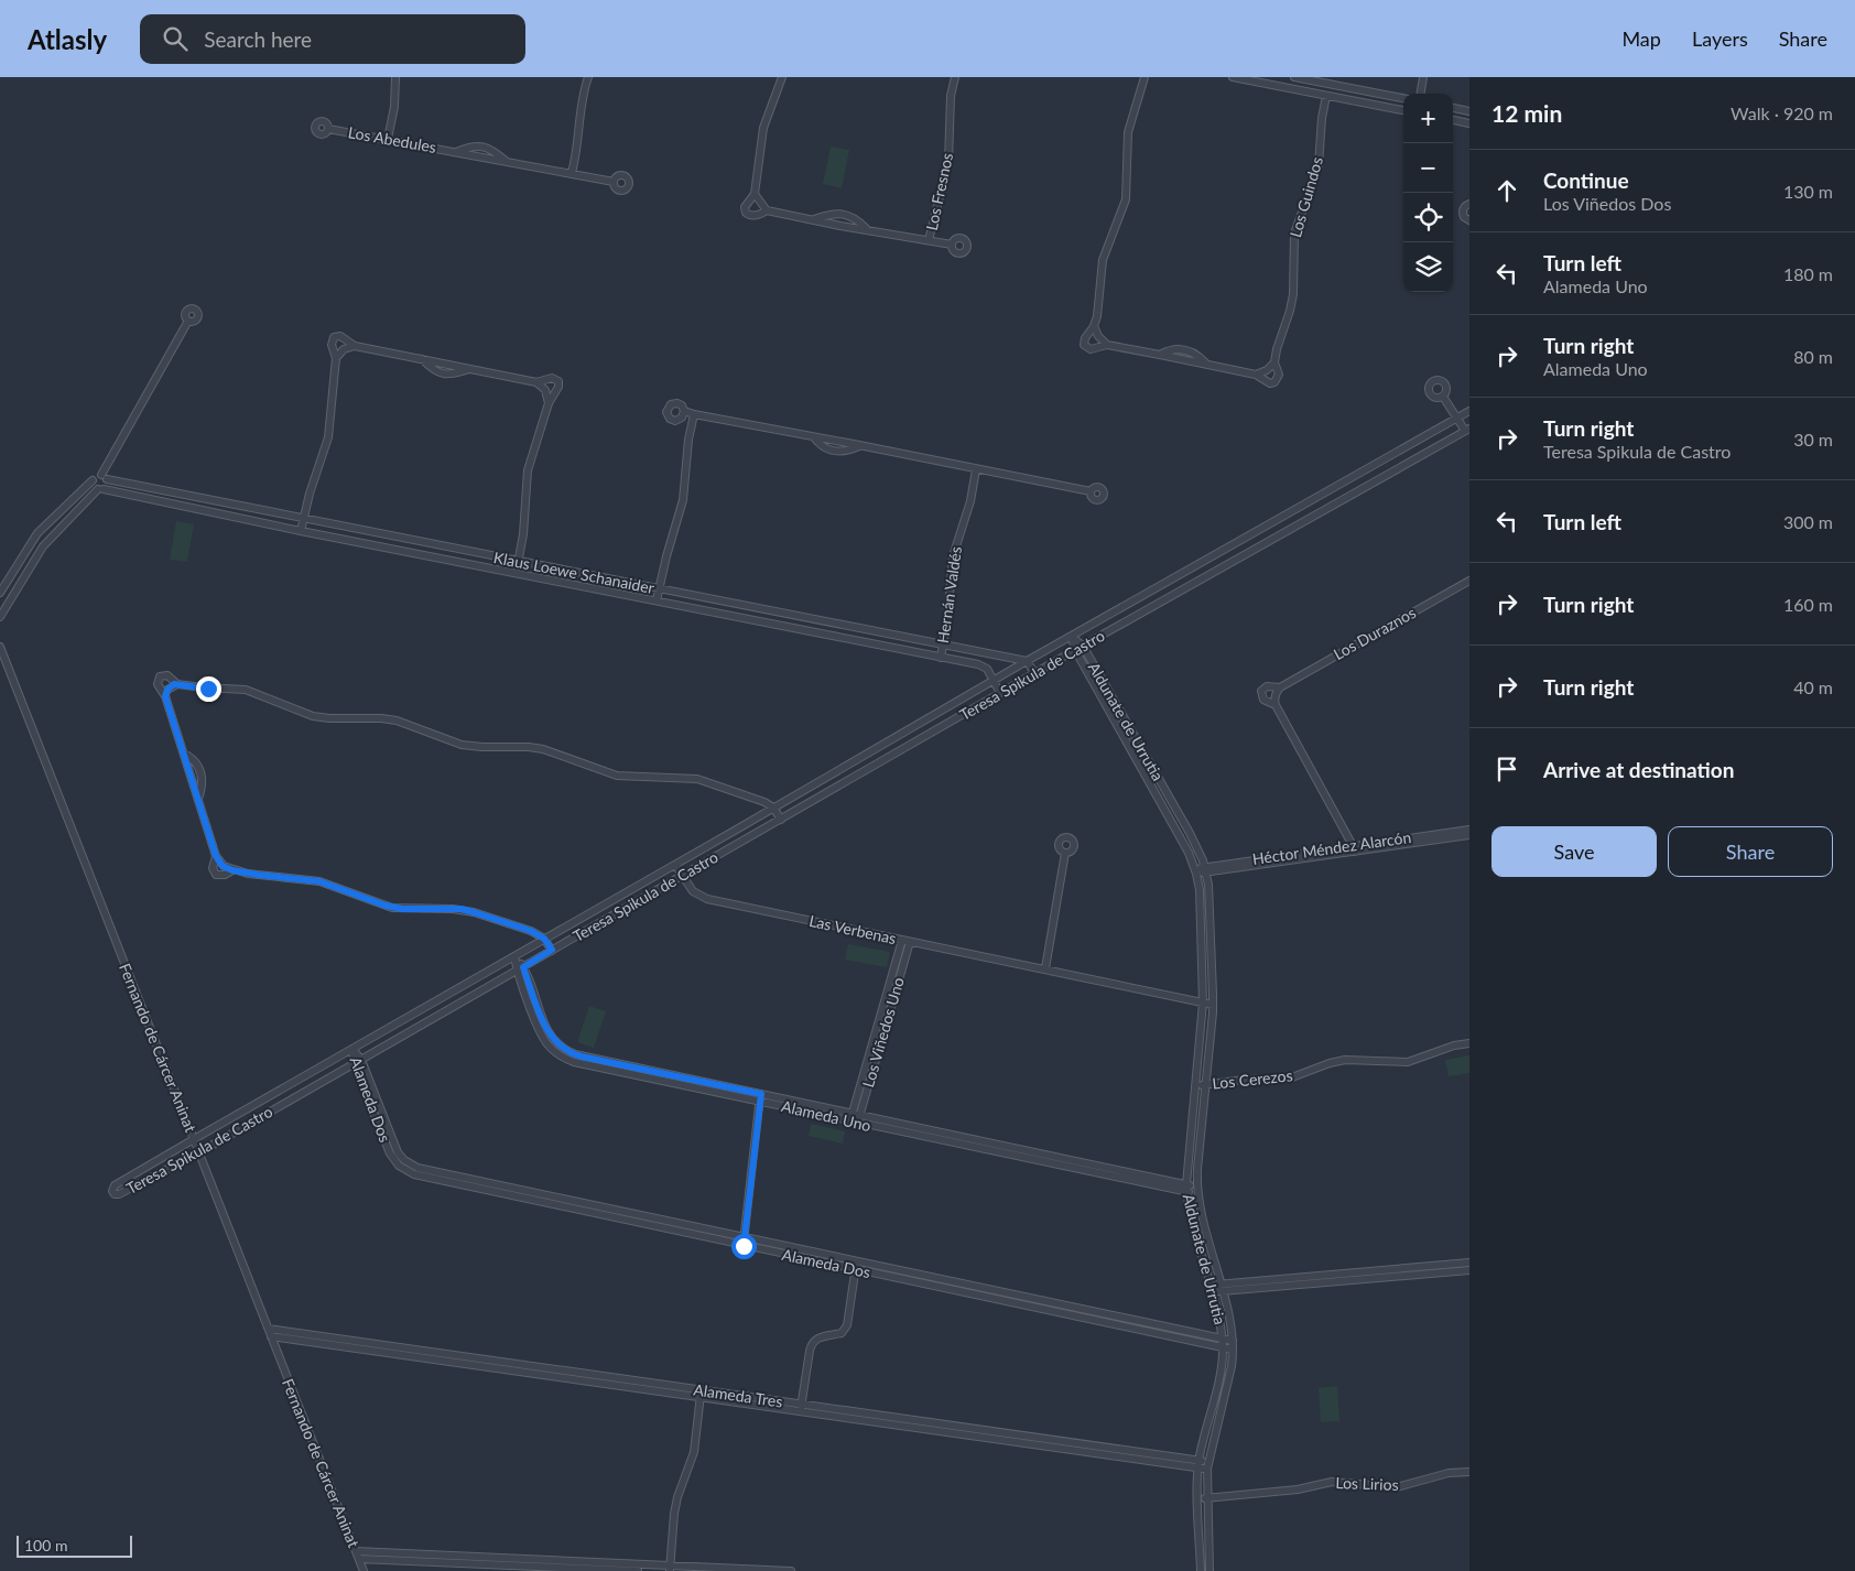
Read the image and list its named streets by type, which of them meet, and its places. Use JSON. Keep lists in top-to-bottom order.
{
  "streets": {
    "street": [
      "Los Abedules",
      "Los Fresnos",
      "Los Guindos",
      "Klaus Loewe Schanaider",
      "Hernán Valdés",
      "Los Duraznos",
      "Teresa Spikula de Castro",
      "Aldunate de Urrutia",
      "Héctor Méndez Alarcón",
      "Las Verbenas",
      "Los Viñedos Uno",
      "Fernando de Cárcer Aninat",
      "Los Cerezos",
      "Alameda Dos",
      "Alameda Uno",
      "Alameda Tres",
      "Los Lirios"
    ]
  },
  "crossings": [
    ["Klaus Loewe Schanaider", "Hernán Valdés"],
    ["Klaus Loewe Schanaider", "Teresa Spikula de Castro"],
    ["Los Duraznos", "Héctor Méndez Alarcón"],
    ["Teresa Spikula de Castro", "Aldunate de Urrutia"],
    ["Teresa Spikula de Castro", "Las Verbenas"],
    ["Teresa Spikula de Castro", "Fernando de Cárcer Aninat"],
    ["Teresa Spikula de Castro", "Alameda Dos"],
    ["Teresa Spikula de Castro", "Alameda Uno"],
    ["Aldunate de Urrutia", "Héctor Méndez Alarcón"],
    ["Aldunate de Urrutia", "Las Verbenas"],
    ["Aldunate de Urrutia", "Los Cerezos"],
    ["Aldunate de Urrutia", "Alameda Dos"],
    ["Aldunate de Urrutia", "Alameda Uno"],
    ["Aldunate de Urrutia", "Alameda Tres"],
    ["Aldunate de Urrutia", "Los Lirios"],
    ["Las Verbenas", "Los Viñedos Uno"],
    ["Los Viñedos Uno", "Alameda Uno"],
    ["Fernando de Cárcer Aninat", "Alameda Tres"]
  ],
  "scale_bar": "100 m",
  "page": {
    "header": "Atlasly",
    "search": "Search here",
    "nav": ["Map", "Layers", "Share"],
    "heading": ["12 min", "Walk · 920 m"],
    "map_buttons": ["+", "−"],
    "list": [
      ["Continue", "Los Viñedos Dos", "130 m"],
      ["Turn left", "Alameda Uno", "180 m"],
      ["Turn right", "Alameda Uno", "80 m"],
      ["Turn right", "Teresa Spikula de Castro", "30 m"],
      ["Turn left", "300 m"],
      ["Turn right", "160 m"],
      ["Turn right", "40 m"],
      "Arrive at destination"
    ],
    "buttons": ["Save", "Share"],
    "scale": "100 m"
  }
}
